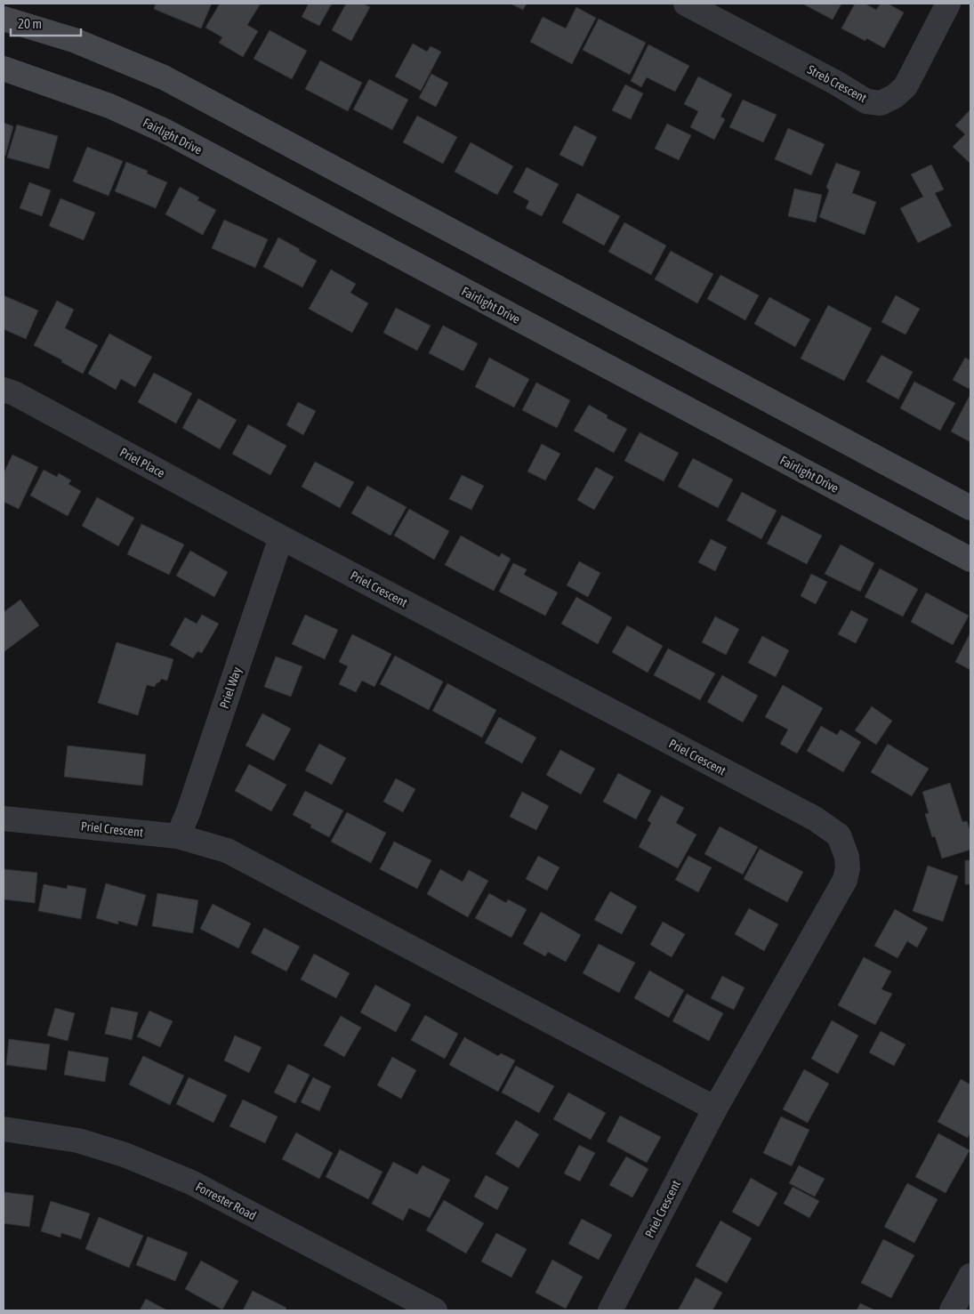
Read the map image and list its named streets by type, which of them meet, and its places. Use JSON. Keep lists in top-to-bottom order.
{
  "streets": {
    "main road": ["Fairlight Drive"],
    "street": [
      "Streb Crescent",
      "Priel Place",
      "Priel Crescent",
      "Priel Way",
      "Forrester Road"
    ]
  },
  "crossings": [
    ["Priel Place", "Priel Crescent"],
    ["Priel Place", "Priel Way"],
    ["Priel Crescent", "Priel Way"]
  ],
  "scale_bar": "20 m"
}
